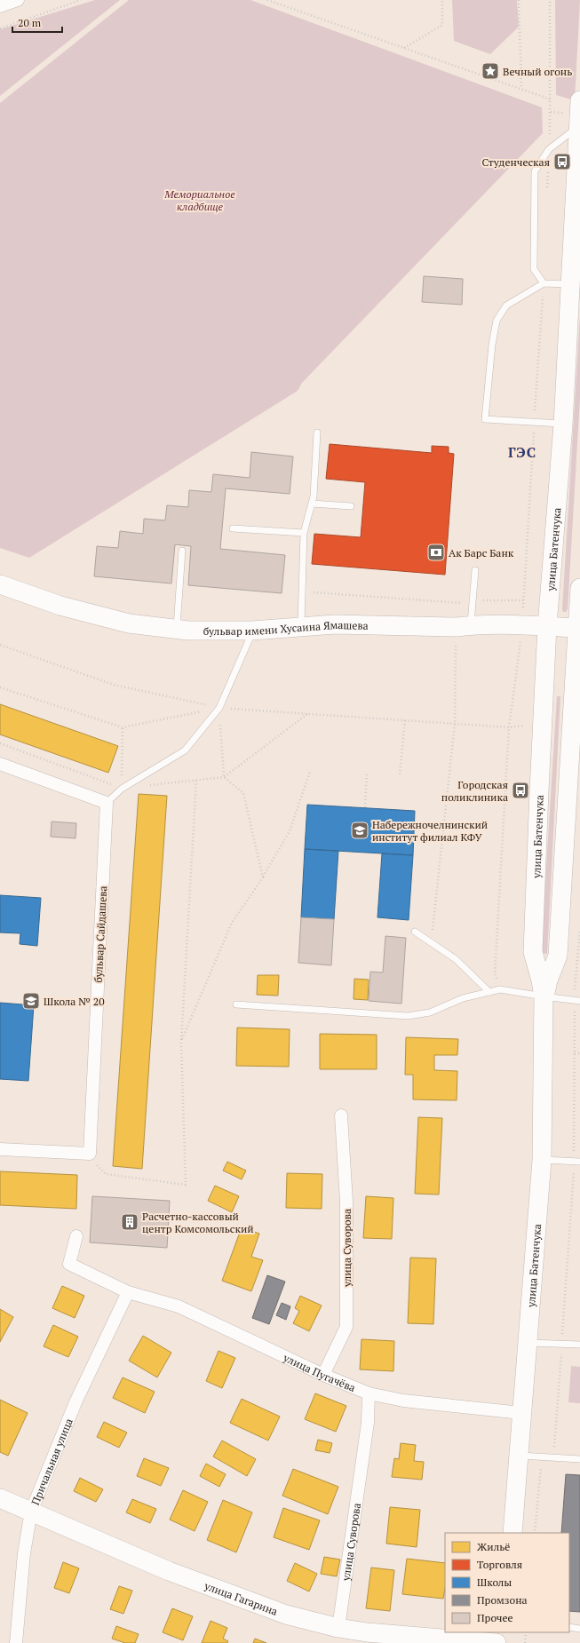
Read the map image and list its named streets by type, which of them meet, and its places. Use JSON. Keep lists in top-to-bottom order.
{
  "streets": {
    "main road": ["улица Батенчука", "бульвар имени Хусаина Ямашева", "улица Гагарина"],
    "street": [
      "бульвар Сайдашева",
      "улица Суворова",
      "улица Пугачёва",
      "Причальная улица"
    ]
  },
  "crossings": [
    ["улица Батенчука", "бульвар имени Хусаина Ямашева"],
    ["улица Батенчука", "улица Пугачёва"],
    ["улица Суворова", "улица Пугачёва"],
    ["улица Суворова", "улица Гагарина"],
    ["улица Пугачёва", "Причальная улица"],
    ["Причальная улица", "улица Гагарина"]
  ],
  "districts": ["ГЭС"],
  "parks": ["Мемориальное кладбище"],
  "places": {
    "place": ["Вечный огонь"],
    "bus stop": ["Студенческая", "Городская поликлиника"],
    "bank": ["Ак Барс Банк"],
    "school or university": ["Набережночелнинский институт филиал КФУ", "Школа № 20"],
    "building": ["Расчетно-кассовый центр Комсомольский"]
  },
  "legend": [
    "Жильё",
    "Торговля",
    "Школы",
    "Промзона",
    "Прочее"
  ],
  "scale_bar": "20 m"
}
